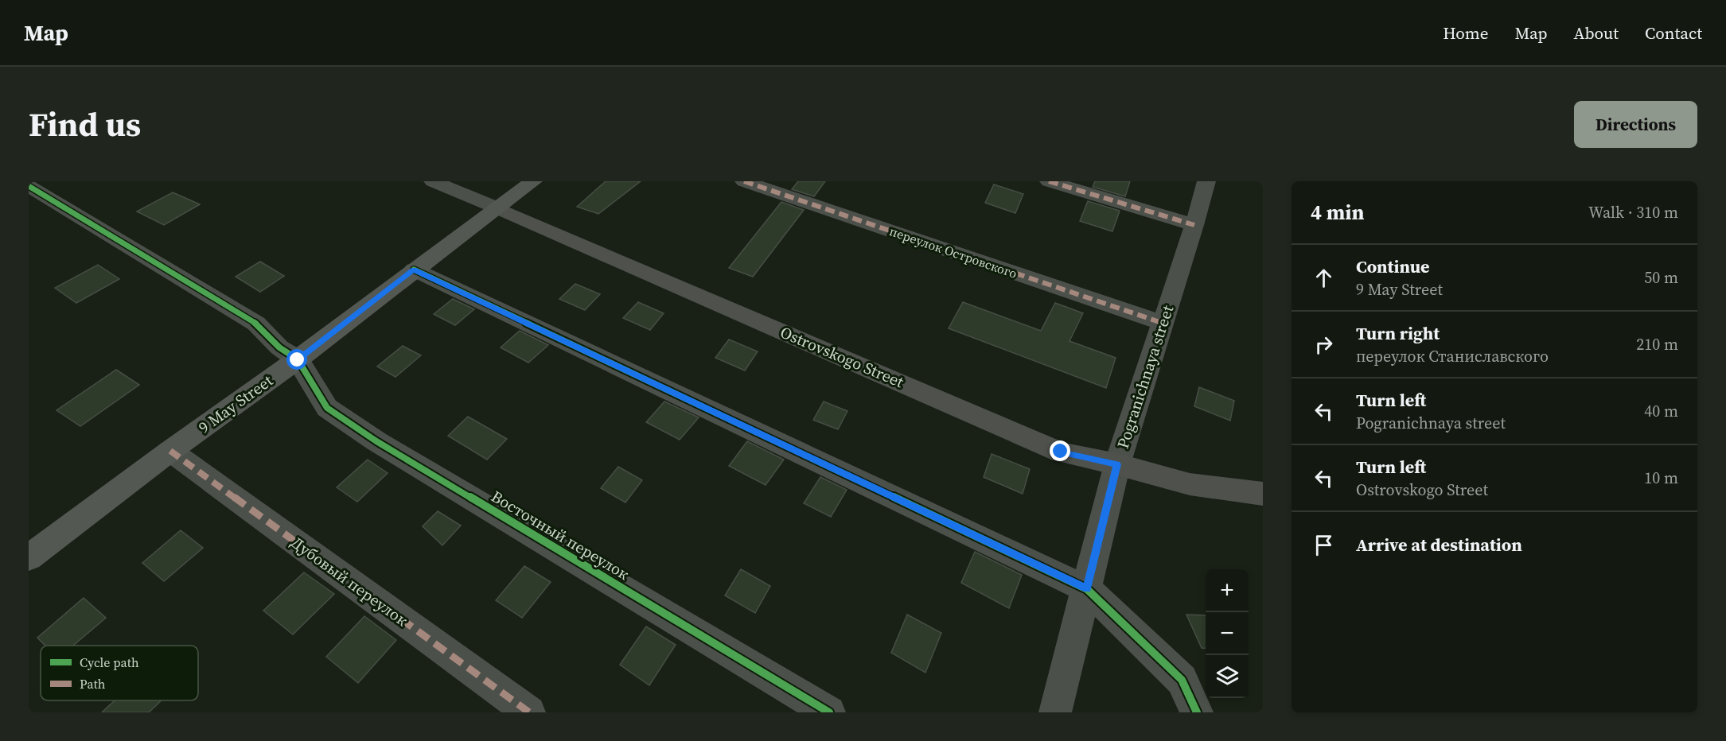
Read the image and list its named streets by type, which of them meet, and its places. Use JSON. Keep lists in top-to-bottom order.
{
  "streets": {
    "main road": ["Ostrovskogo Street", "9 May Street"],
    "street": [
      "переулок Островского",
      "Pogranichnaya street",
      "Восточный переулок",
      "Дубовый переулок"
    ]
  },
  "crossings": [
    ["переулок Островского", "Pogranichnaya street"],
    ["Ostrovskogo Street", "Pogranichnaya street"],
    ["Ostrovskogo Street", "9 May Street"],
    ["9 May Street", "Восточный переулок"],
    ["9 May Street", "Дубовый переулок"]
  ],
  "legend": ["Cycle path", "Path"],
  "page": {
    "header": "Map",
    "nav": [
      "Home",
      "Map",
      "About",
      "Contact"
    ],
    "title": "Find us",
    "buttons": "Directions",
    "heading": ["4 min", "Walk · 310 m"],
    "list": [
      ["Continue", "9 May Street", "50 m"],
      ["Turn right", "переулок Станиславского", "210 m"],
      ["Turn left", "Pogranichnaya street", "40 m"],
      ["Turn left", "Ostrovskogo Street", "10 m"],
      "Arrive at destination"
    ],
    "map_buttons": ["+", "−"]
  }
}
